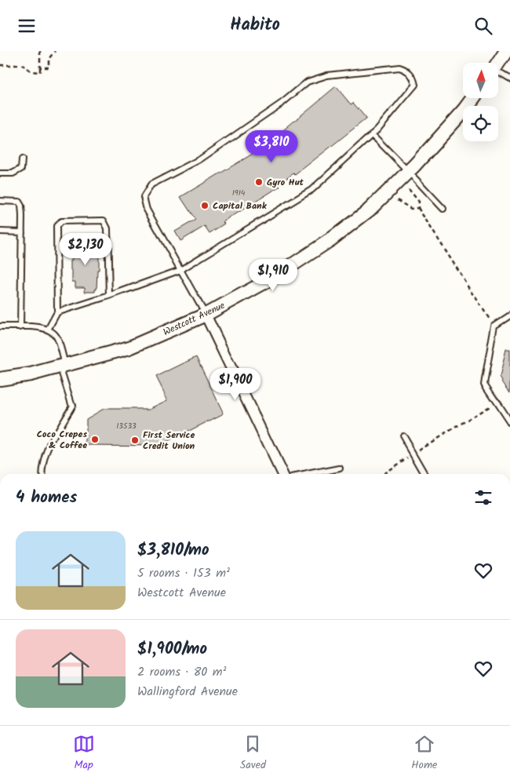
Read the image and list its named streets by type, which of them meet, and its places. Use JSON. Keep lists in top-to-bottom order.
{
  "streets": {
    "street": ["Westcott Avenue"]
  },
  "places": [
    "Gyro Hut",
    "Capital Bank",
    "Coco Crepes & Coffee",
    "First Service Credit Union"
  ],
  "house_numbers": ["1914", "13533"],
  "north": "top",
  "page": {
    "header": "Habito",
    "price": [
      "$3,810",
      "$2,130",
      "$1,910",
      "$1,900"
    ],
    "heading": "4 homes",
    "list": [
      {
        "name": "$3,810/mo",
        "note": "5 rooms · 153 m² · Westcott Avenue"
      },
      {
        "name": "$1,900/mo",
        "note": "2 rooms · 80 m² · Wallingford Avenue"
      }
    ],
    "tabs": ["Map", "Saved", "Home"]
  }
}
